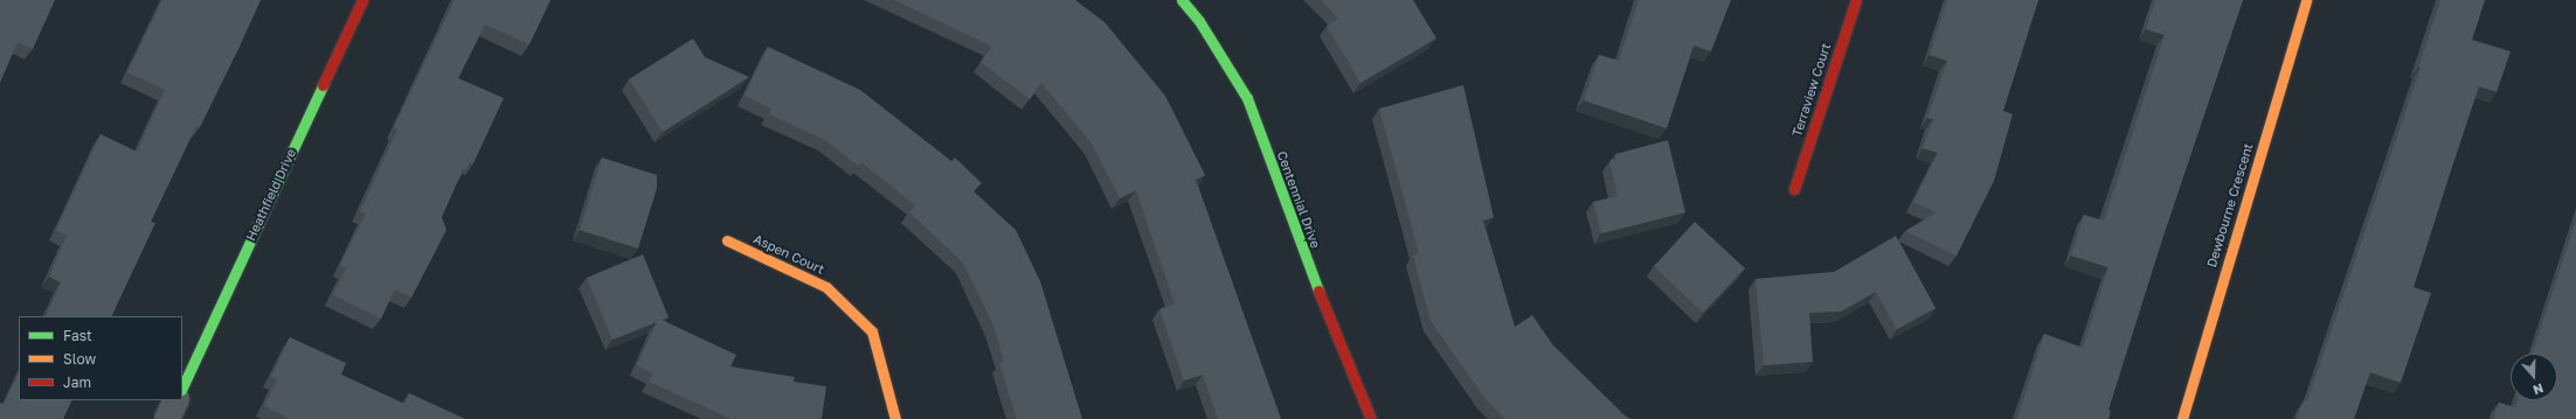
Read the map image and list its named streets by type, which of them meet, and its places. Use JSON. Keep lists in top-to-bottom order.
{
  "streets": {
    "street": [
      "Terraview Court",
      "Heathfield Drive",
      "Centennial Drive",
      "Dewbourne Crescent",
      "Aspen Court"
    ]
  },
  "legend": ["Fast", "Slow", "Jam"],
  "north": "bottom"
}
